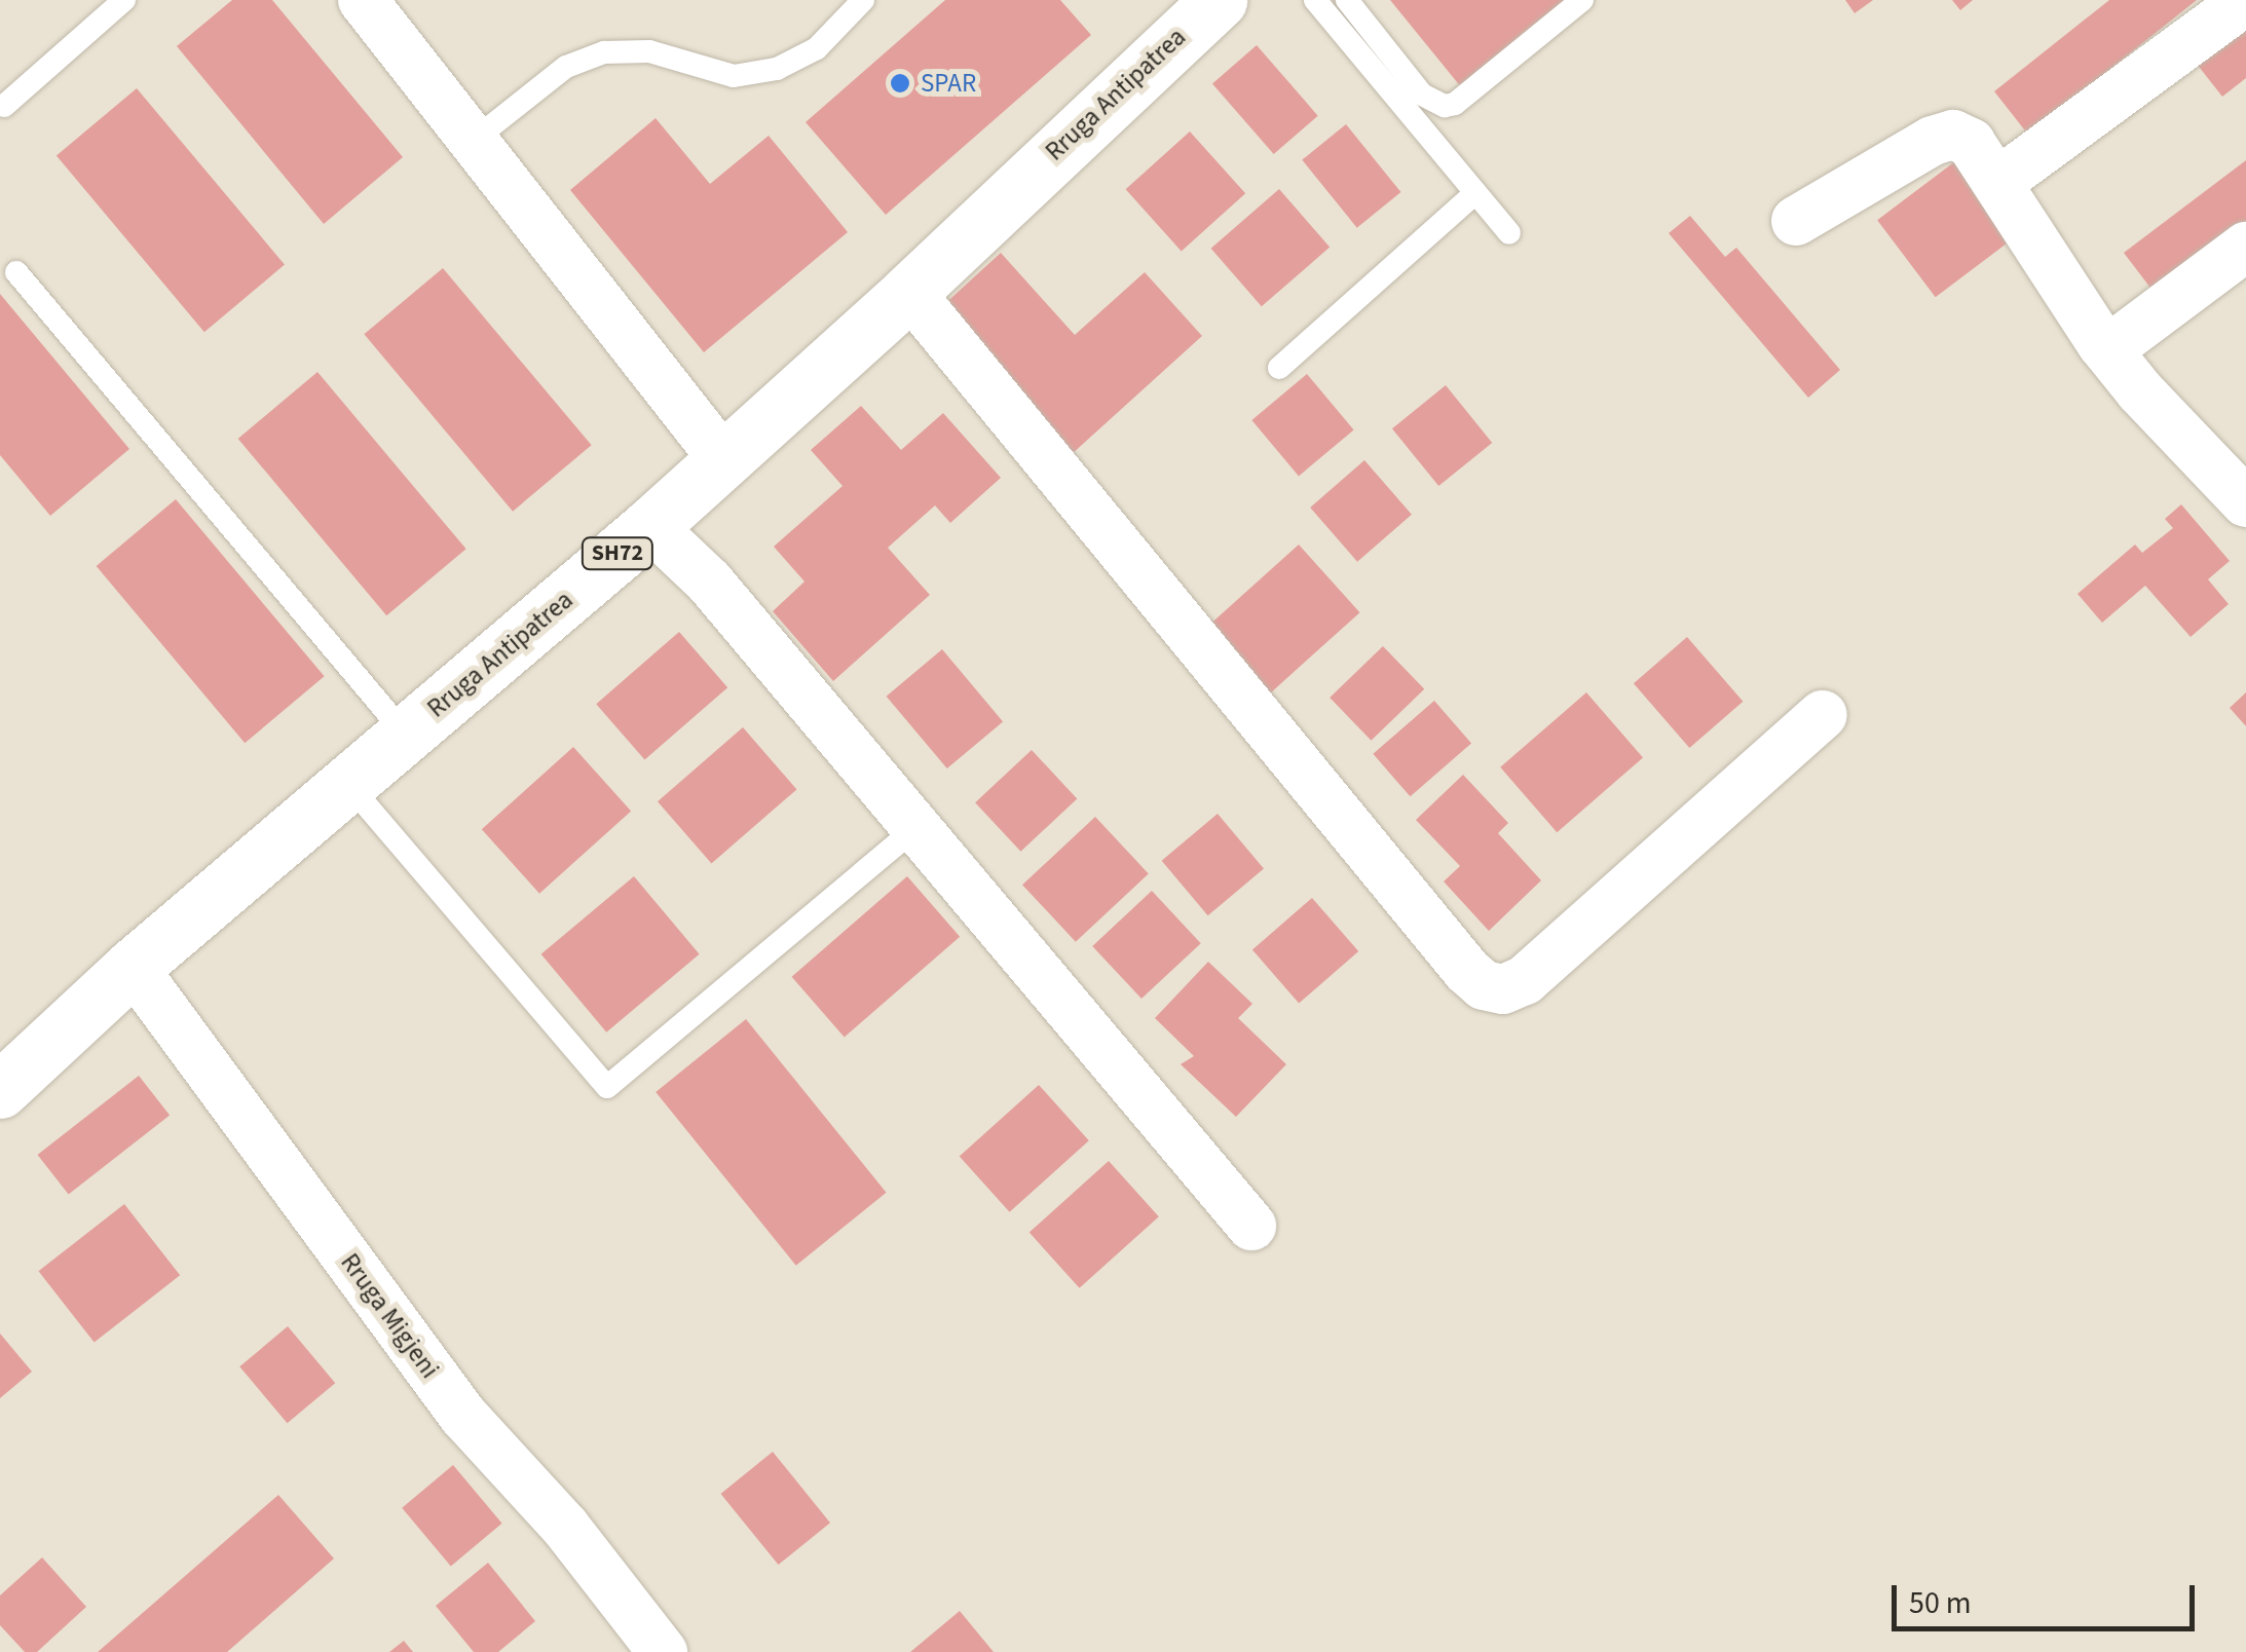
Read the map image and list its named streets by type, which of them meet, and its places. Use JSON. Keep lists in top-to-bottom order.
{
  "streets": {
    "main road": ["Rruga Antipatrea", "SH72"],
    "street": ["Rruga Migjeni"]
  },
  "crossings": [
    ["Rruga Antipatrea", "Rruga Migjeni"]
  ],
  "places": ["SPAR"],
  "scale_bar": "50 m"
}
